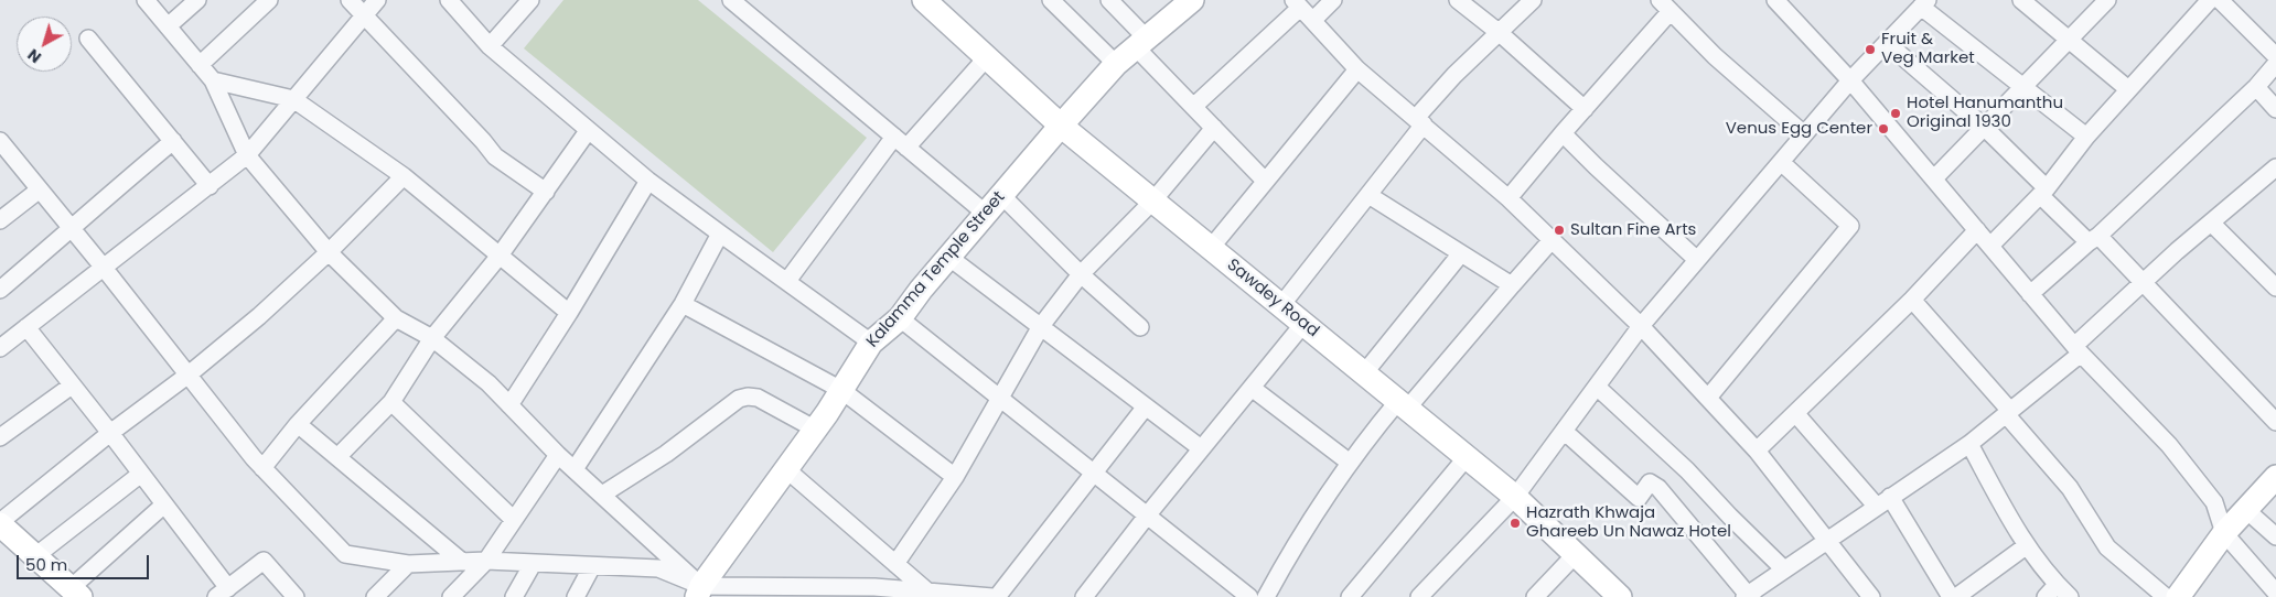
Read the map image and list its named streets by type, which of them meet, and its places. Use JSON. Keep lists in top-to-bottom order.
{
  "streets": {
    "street": ["Kalamma Temple Street", "Sawdey Road"]
  },
  "crossings": [
    ["Kalamma Temple Street", "Sawdey Road"]
  ],
  "places": [
    "Fruit & Veg Market",
    "Hotel Hanumanthu Original 1930",
    "Venus Egg Center",
    "Sultan Fine Arts",
    "Hazrath Khwaja Ghareeb Un Nawaz Hotel"
  ],
  "scale_bar": "50 m",
  "north": "bottom left"
}
